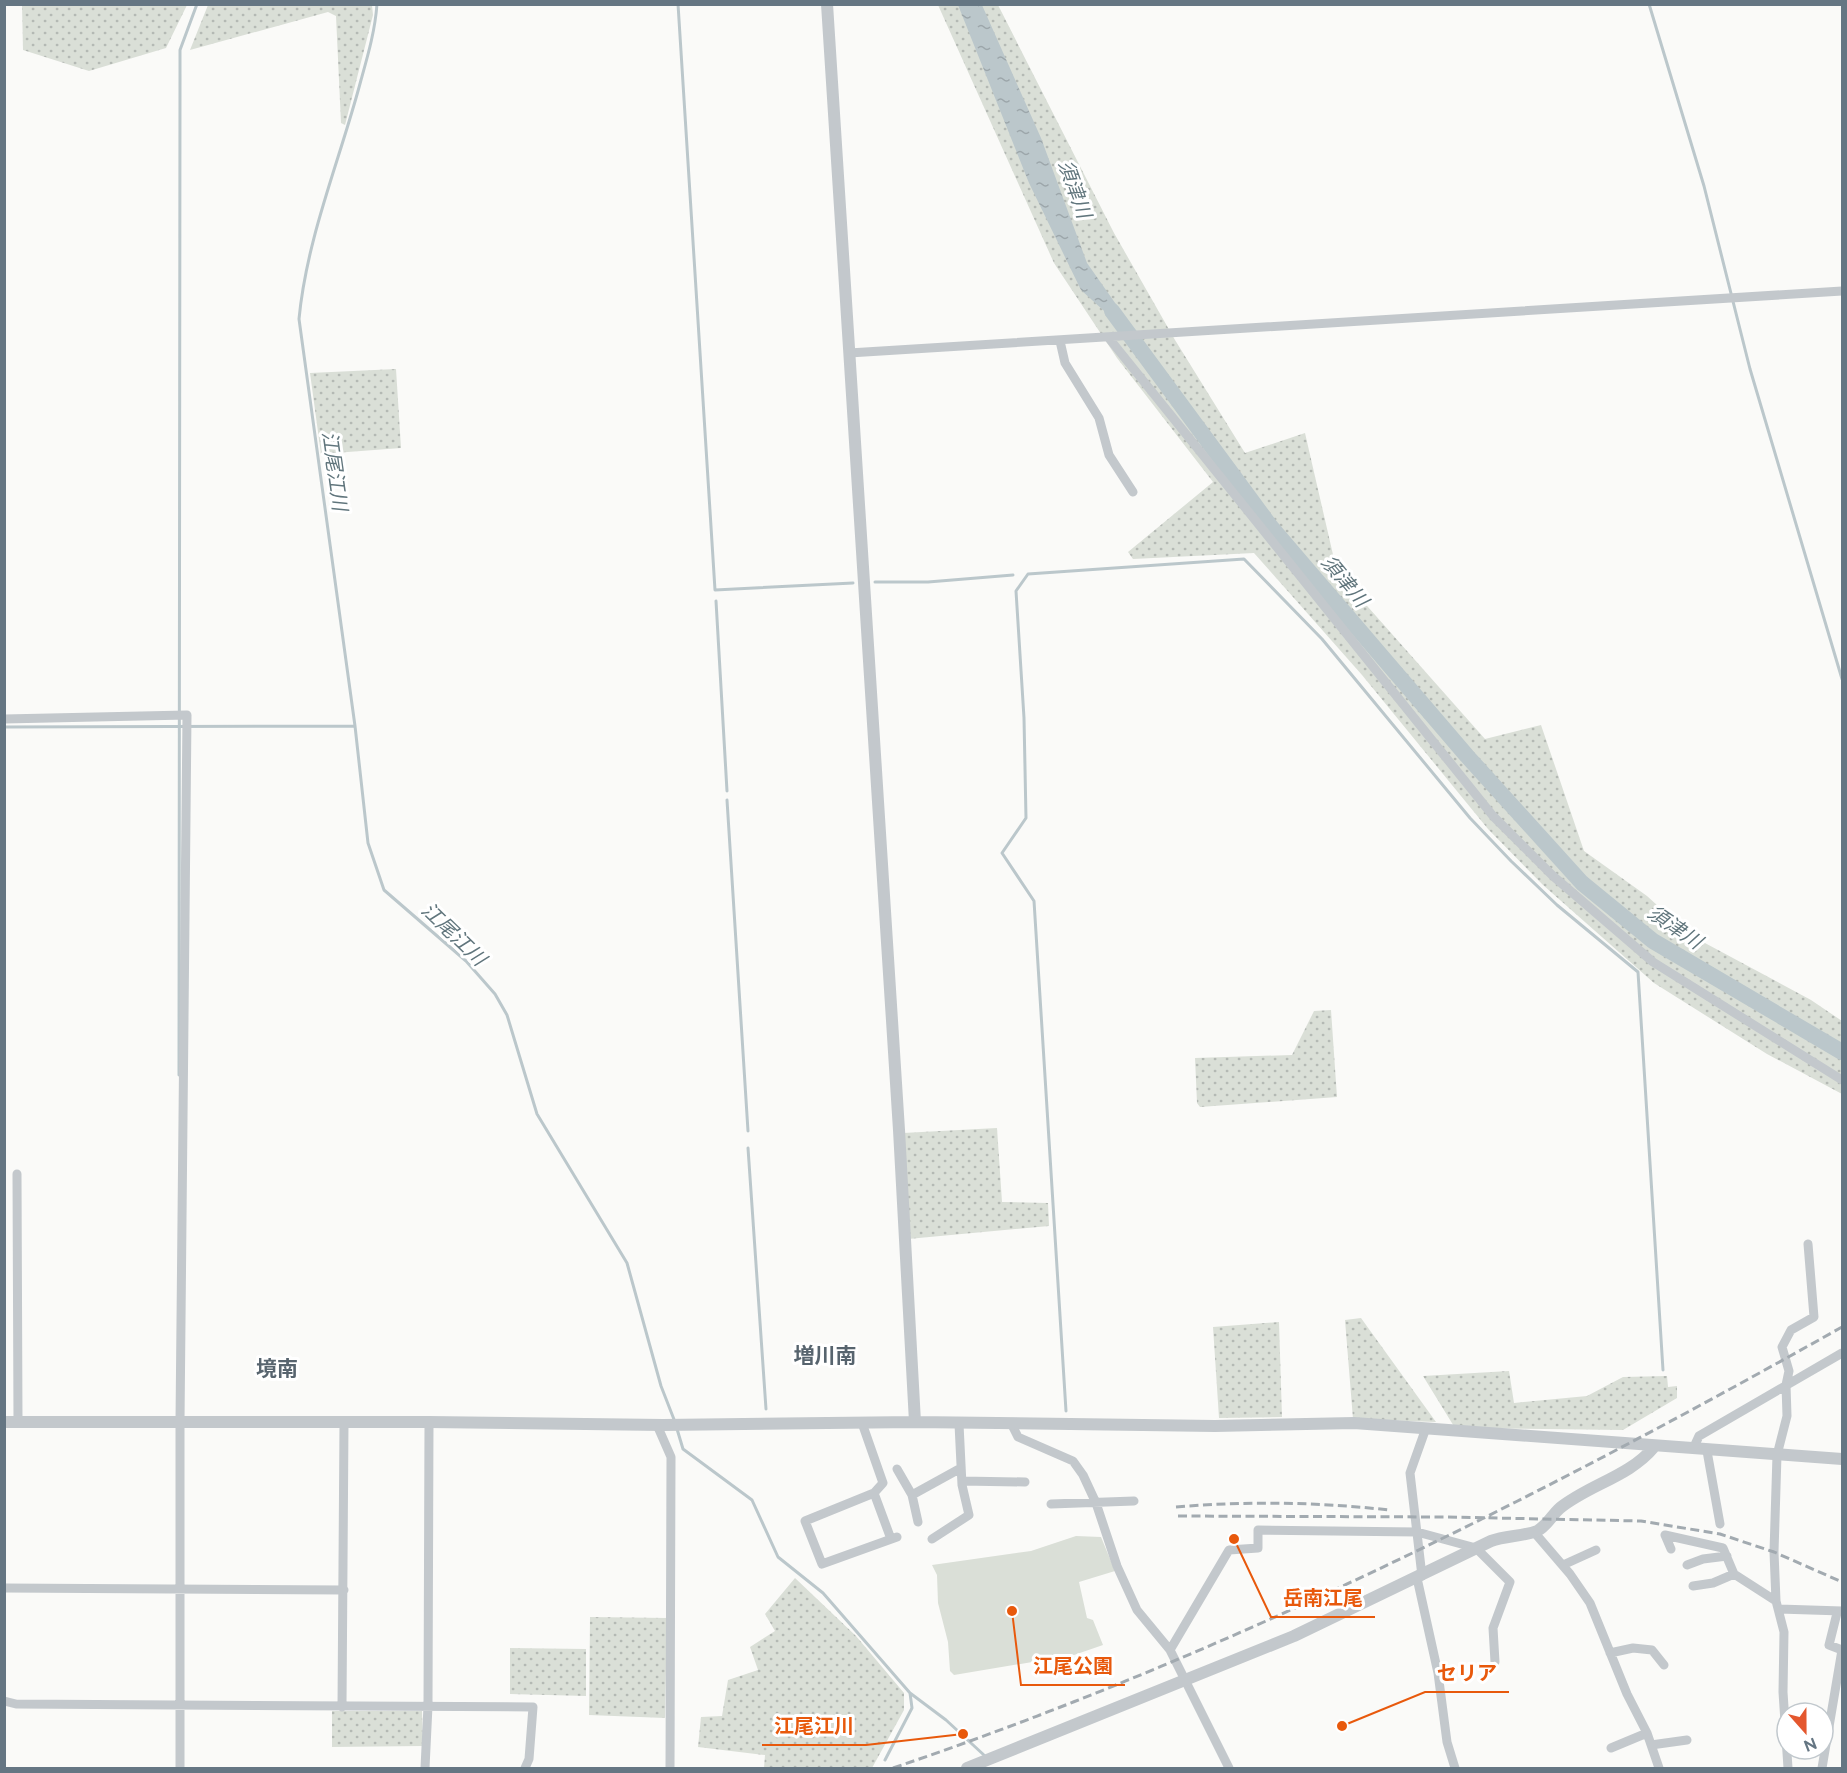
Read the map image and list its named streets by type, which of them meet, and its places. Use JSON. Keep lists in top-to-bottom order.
{
  "districts": ["増川南", "境南"],
  "water": ["須津川", "江尾江川"],
  "places": [
    "岳南江尾",
    "江尾公園",
    "セリア",
    "江尾江川"
  ],
  "north": "bottom"
}
